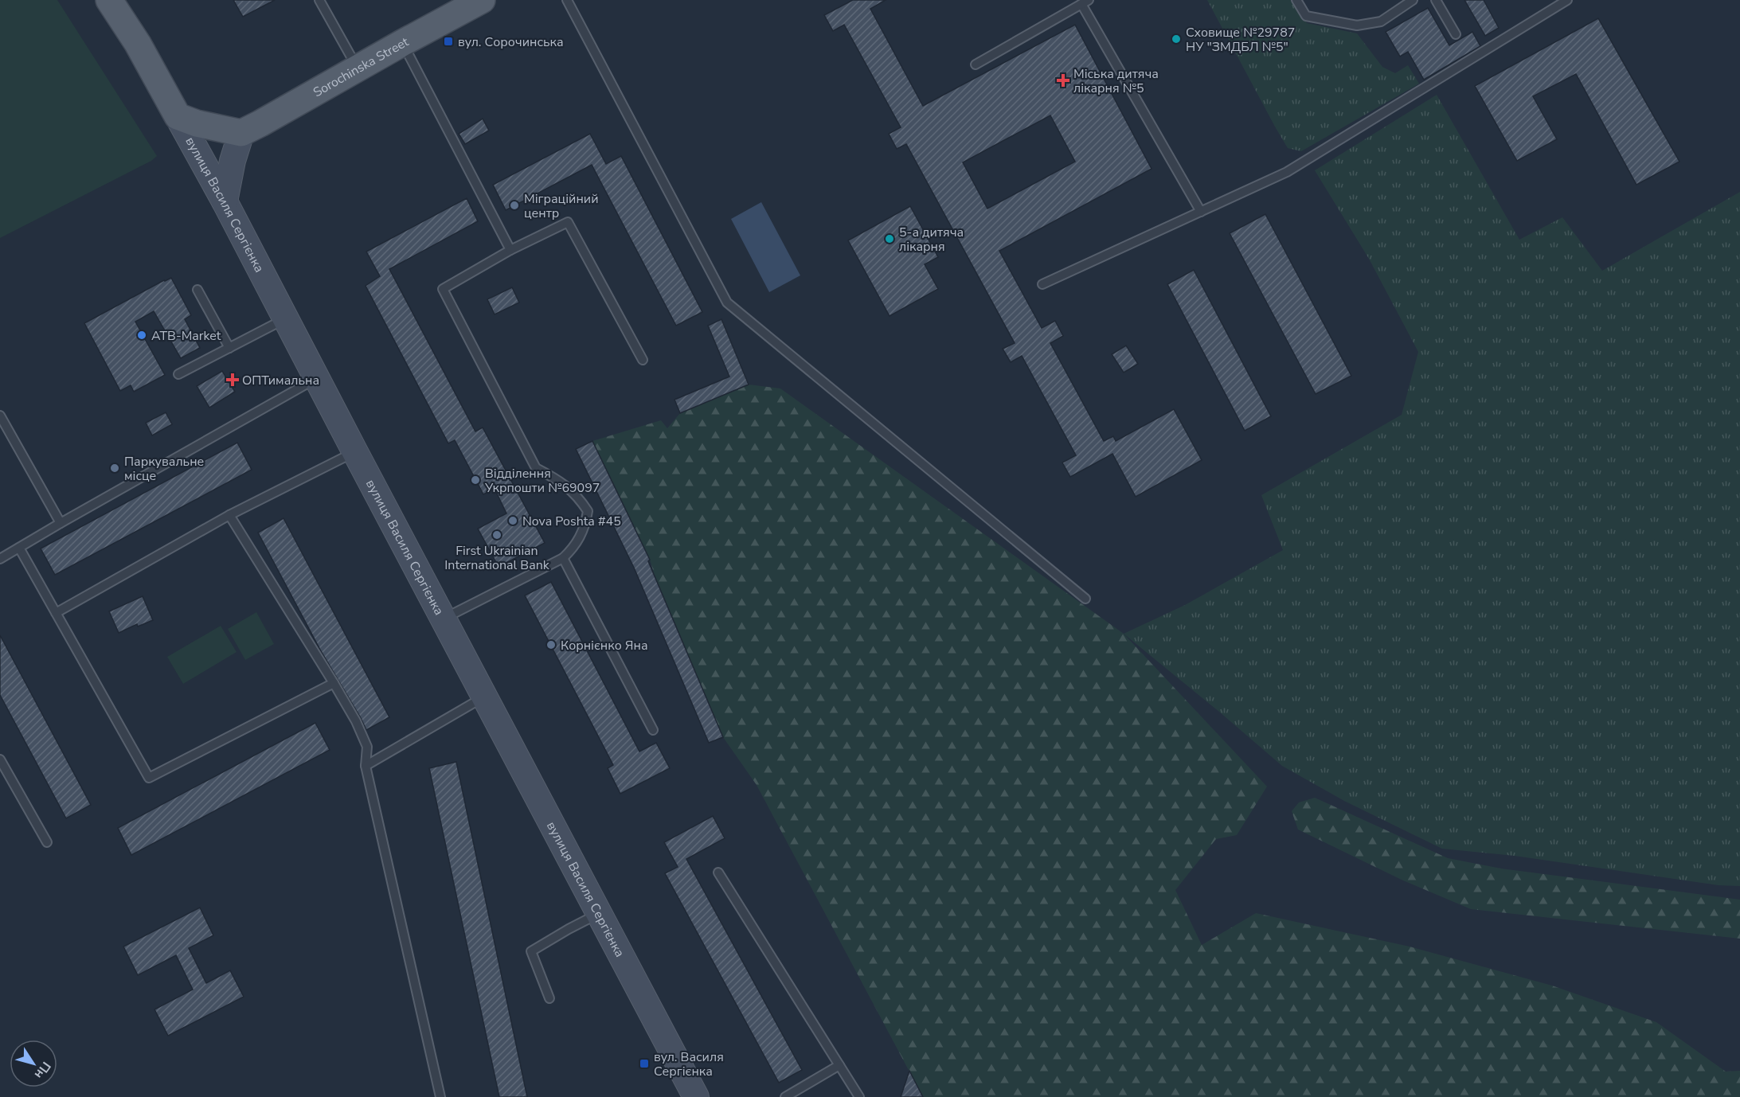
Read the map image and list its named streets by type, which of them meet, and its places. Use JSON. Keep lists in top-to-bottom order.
{
  "streets": {
    "main road": ["Sorochinska Street", "вулиця Василя Сергієнка"]
  },
  "places": {
    "other": [
      "Сховище №29787 НУ \"ЗМДБЛ №5\"",
      "Міграційний центр",
      "5-а дитяча лікарня",
      "ATB-Market",
      "Паркувальне місце",
      "Відділення Укрпошти №69097",
      "Nova Poshta #45",
      "First Ukrainian International Bank",
      "Корнієнко Яна"
    ],
    "transit": ["вул. Сорочинська", "вул. Василя Сергієнка"],
    "health": ["Міська дитяча лікарня №5", "ОПТимальна"]
  },
  "north": "bottom right"
}
